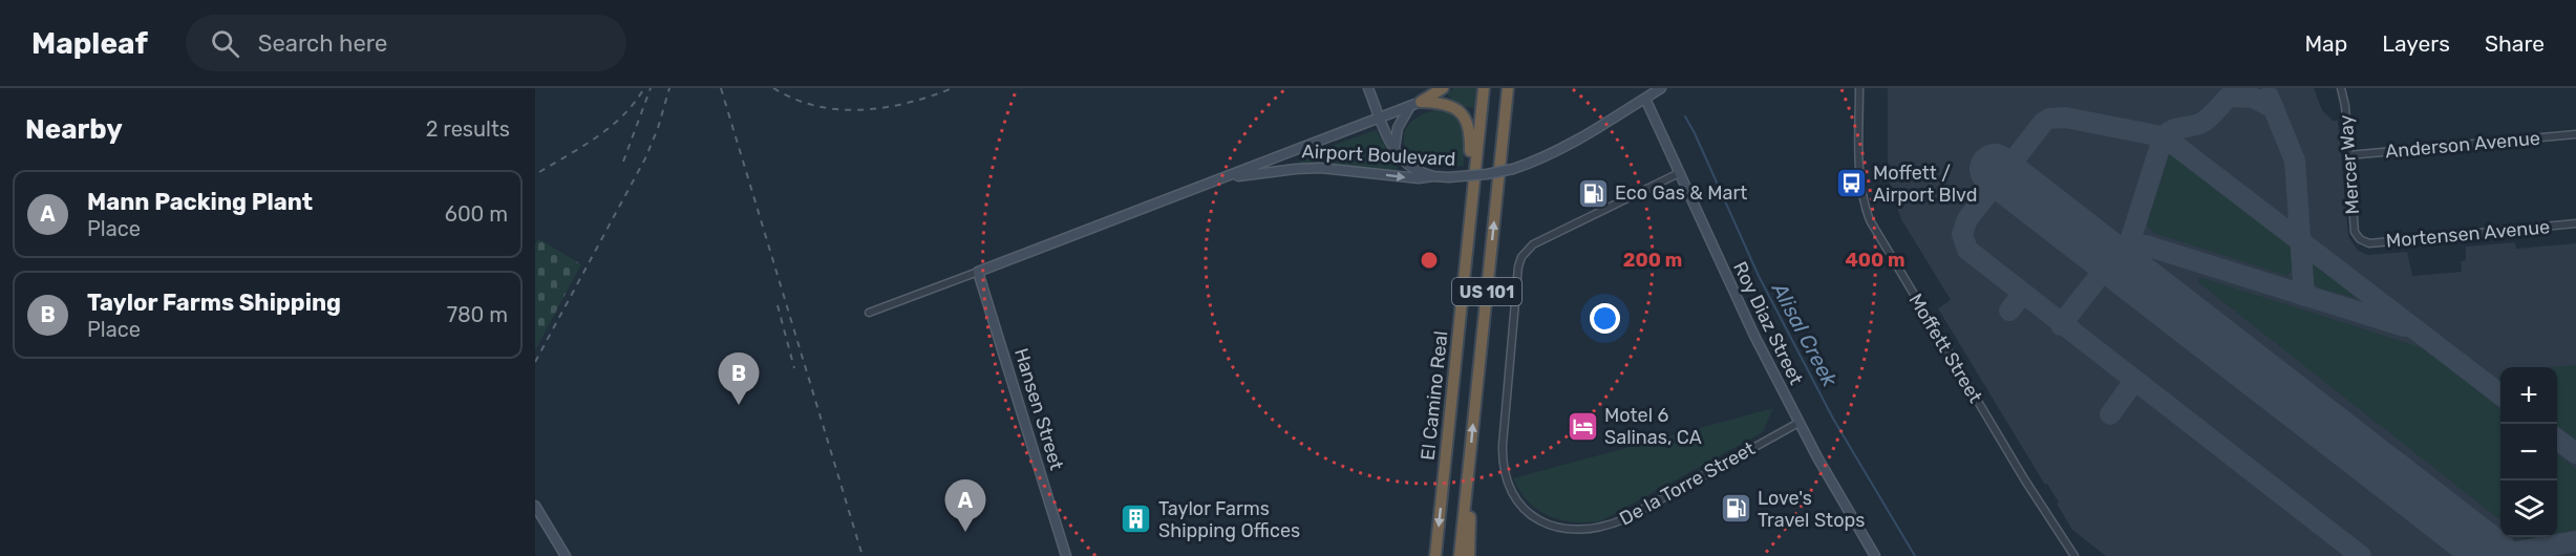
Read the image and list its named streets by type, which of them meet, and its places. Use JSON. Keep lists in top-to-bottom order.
{
  "streets": {
    "highway": ["US 101", "El Camino Real"],
    "main road": ["Airport Boulevard", "Roy Diaz Street", "Hansen Street"],
    "street": [
      "Anderson Avenue",
      "Mercer Way",
      "Mortensen Avenue",
      "Moffett Street",
      "De la Torre Street"
    ]
  },
  "crossings": [
    ["Anderson Avenue", "Mercer Way"],
    ["Airport Boulevard", "Roy Diaz Street"],
    ["Airport Boulevard", "Hansen Street"],
    ["Mercer Way", "Mortensen Avenue"],
    ["Roy Diaz Street", "De la Torre Street"]
  ],
  "water": ["Alisal Creek"],
  "places": {
    "bus stop": ["Moffett / Airport Blvd"],
    "fuel station": ["Eco Gas & Mart", "Love's Travel Stops"],
    "hotel": ["Motel 6 Salinas, CA"],
    "building": ["Taylor Farms Shipping Offices"]
  },
  "page": {
    "header": "Mapleaf",
    "search": "Search here",
    "nav": ["Map", "Layers", "Share"],
    "heading": ["Nearby", "2 results"],
    "list": [
      {
        "mark": "A",
        "name": "Mann Packing Plant",
        "note": "Place",
        "value": "600 m"
      },
      {
        "mark": "B",
        "name": "Taylor Farms Shipping",
        "note": "Place",
        "value": "780 m"
      }
    ],
    "pins": ["B", "A"],
    "map_buttons": ["+", "−"]
  },
  "rings": ["200 m", "400 m"]
}
